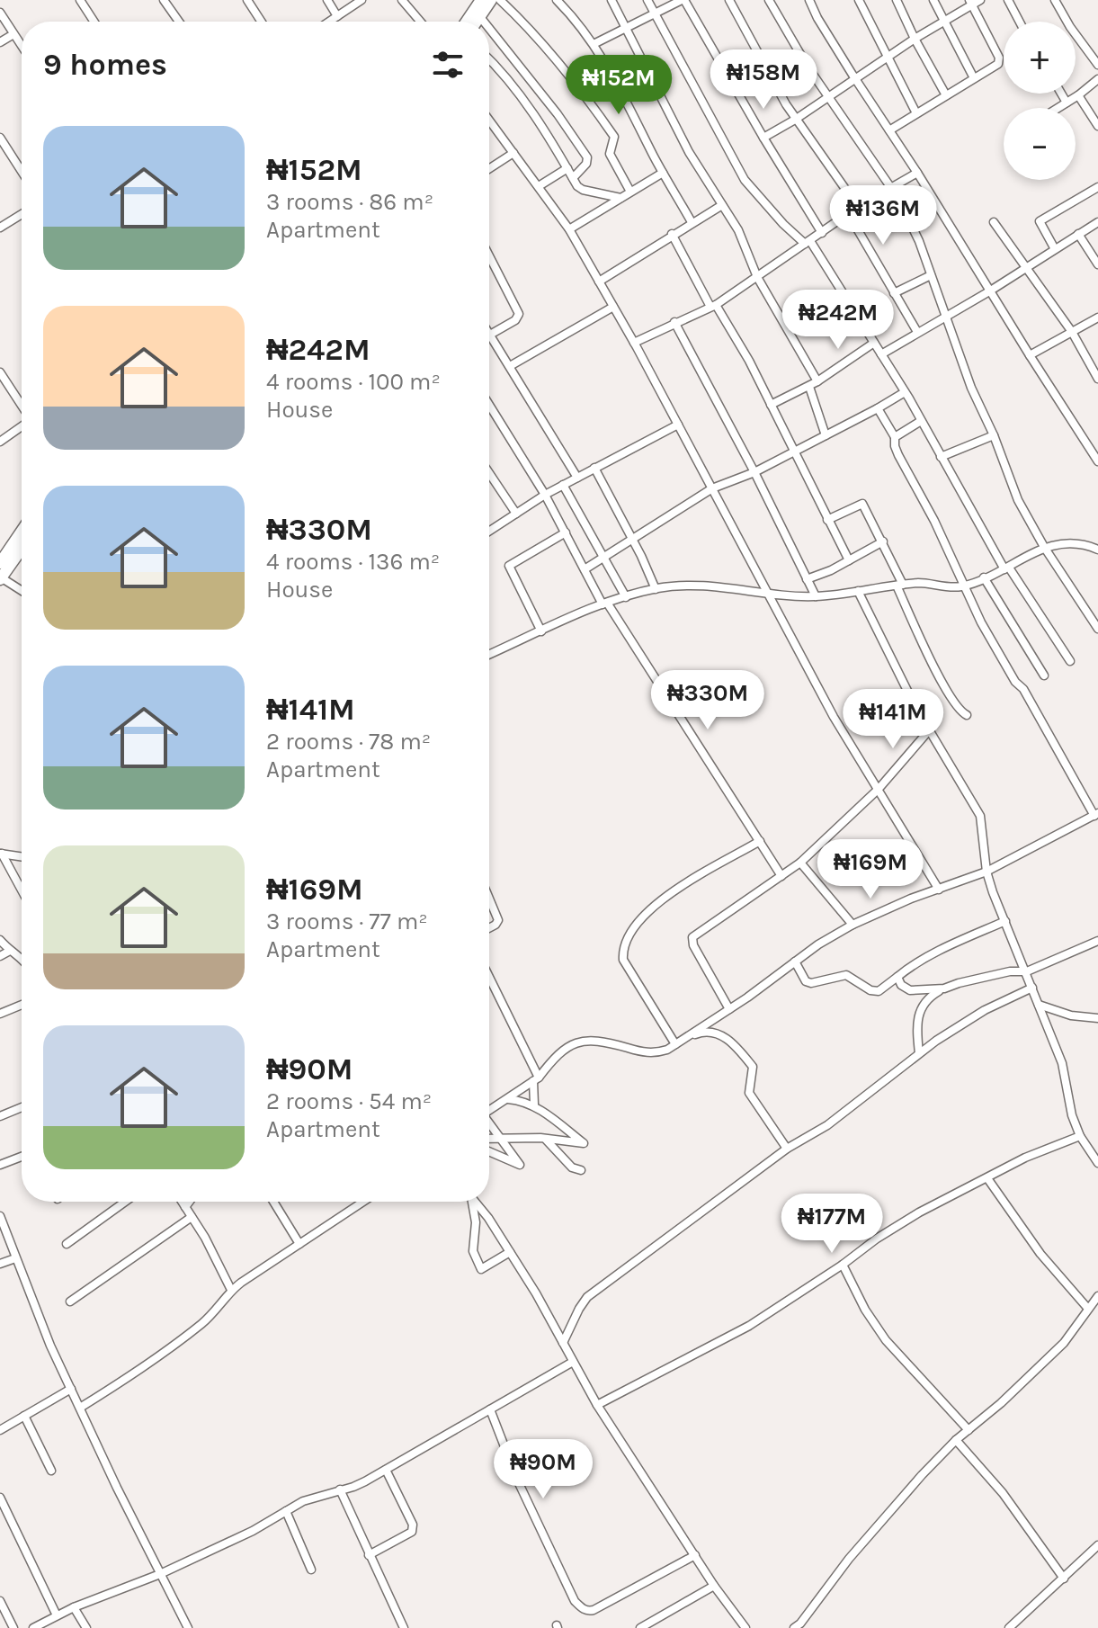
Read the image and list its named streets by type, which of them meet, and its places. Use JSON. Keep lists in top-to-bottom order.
{
  "page": {
    "map_buttons": ["+", "−"],
    "heading": "9 homes",
    "price": [
      "₦158M",
      "₦152M",
      "₦136M",
      "₦242M",
      "₦330M",
      "₦141M",
      "₦169M",
      "₦177M",
      "₦90M"
    ],
    "list": [
      {
        "name": "₦152M",
        "note": "3 rooms · 86 m² · Apartment"
      },
      {
        "name": "₦242M",
        "note": "4 rooms · 100 m² · House"
      },
      {
        "name": "₦330M",
        "note": "4 rooms · 136 m² · House"
      },
      {
        "name": "₦141M",
        "note": "2 rooms · 78 m² · Apartment"
      },
      {
        "name": "₦169M",
        "note": "3 rooms · 77 m² · Apartment"
      },
      {
        "name": "₦90M",
        "note": "2 rooms · 54 m² · Apartment"
      }
    ]
  }
}
